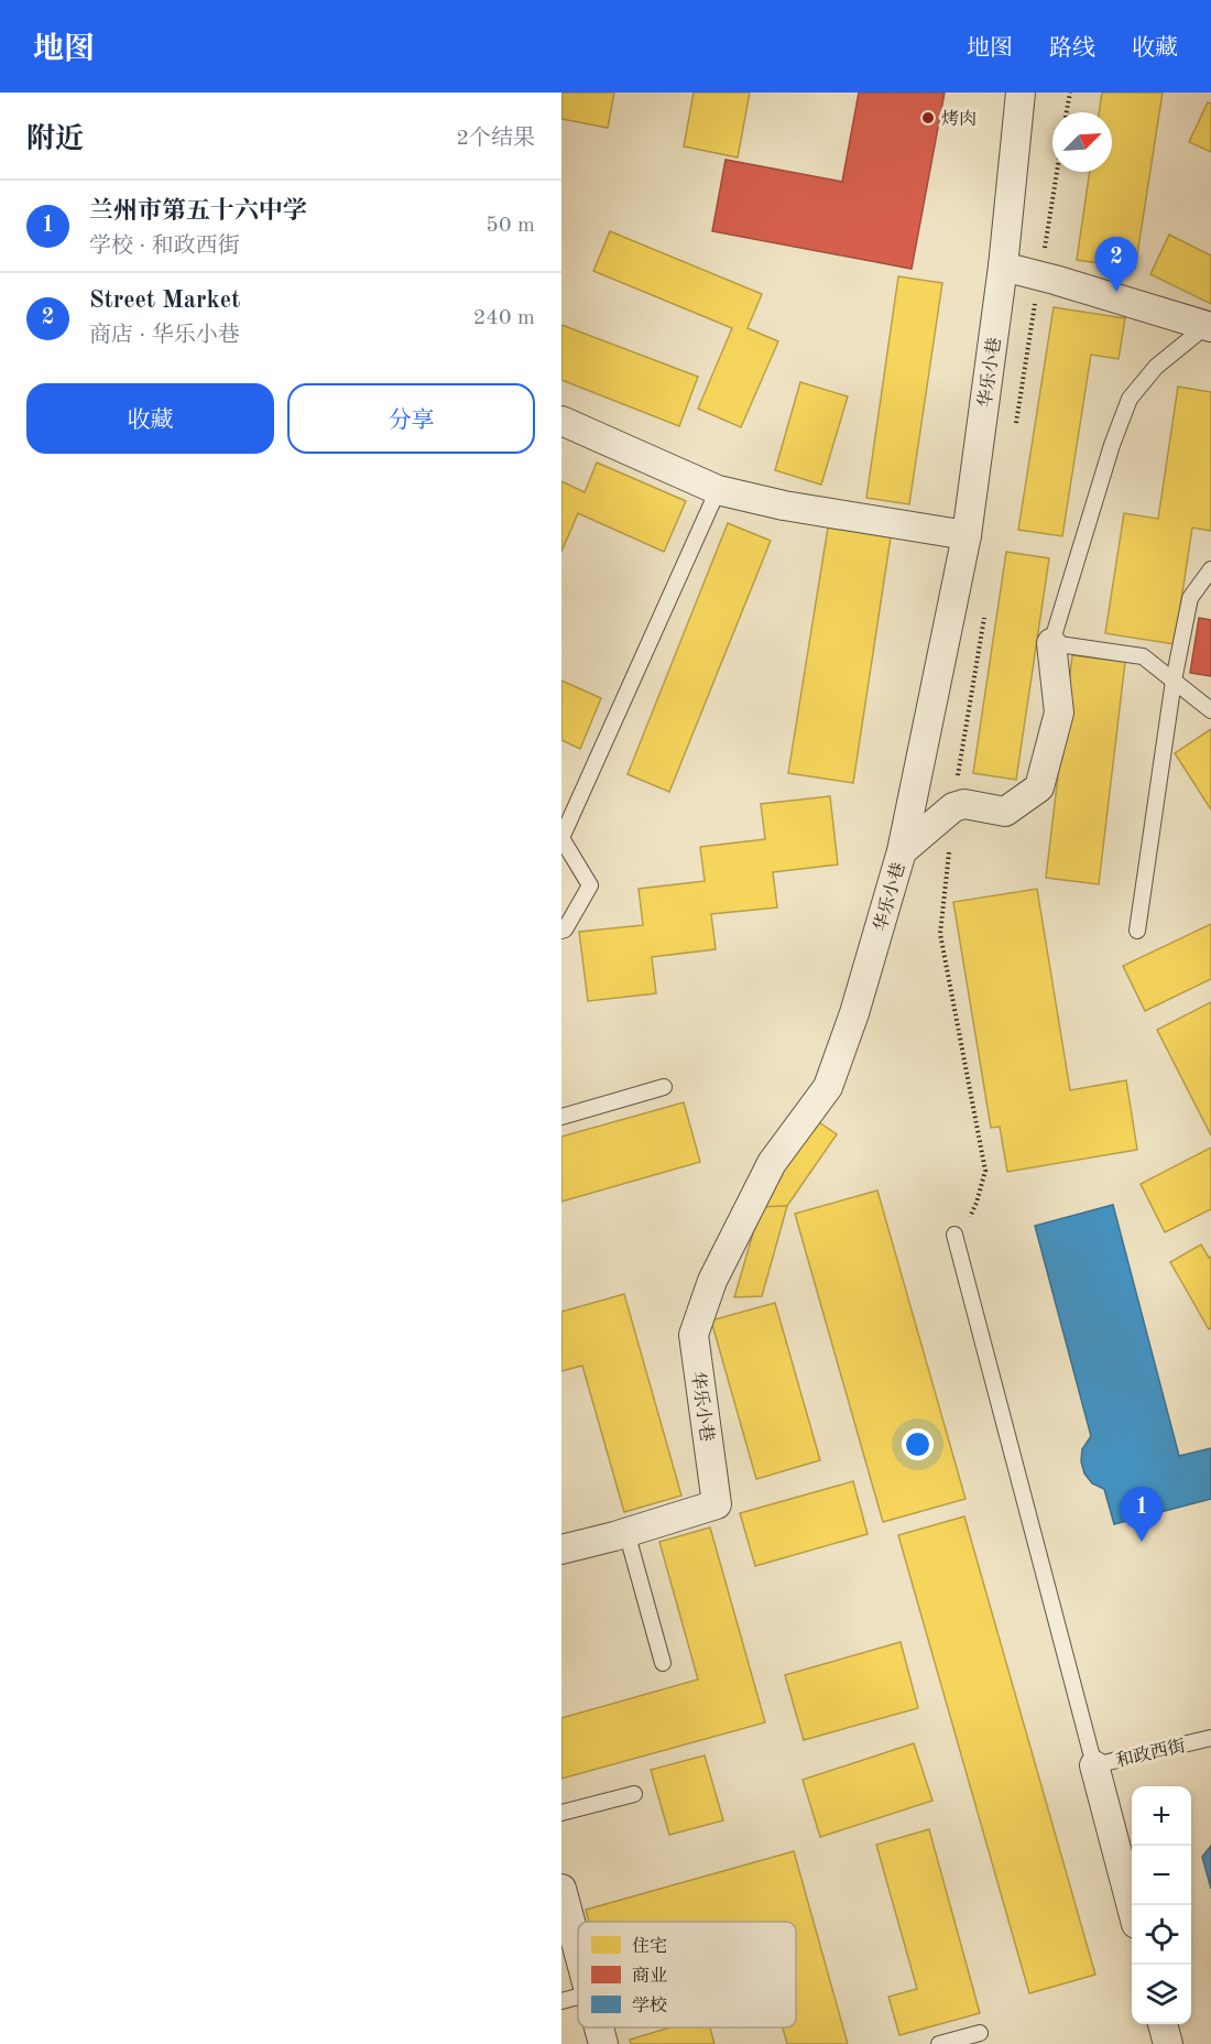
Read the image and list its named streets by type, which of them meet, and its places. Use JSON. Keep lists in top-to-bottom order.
{
  "streets": {
    "street": ["华乐小巷", "和政西街"]
  },
  "places": ["烤肉"],
  "legend": ["住宅", "商业", "学校"],
  "north": "top right",
  "page": {
    "header": "地图",
    "nav": ["地图", "路线", "收藏"],
    "heading": ["附近", "2个结果"],
    "list": [
      {
        "mark": "1",
        "name": "兰州市第五十六中学",
        "note": "学校 · 和政西街",
        "value": "50 m"
      },
      {
        "mark": "2",
        "name": "Street Market",
        "note": "商店 · 华乐小巷",
        "value": "240 m"
      }
    ],
    "pins": ["2", "1"],
    "buttons": ["收藏", "分享"],
    "map_buttons": ["+", "−"]
  }
}
